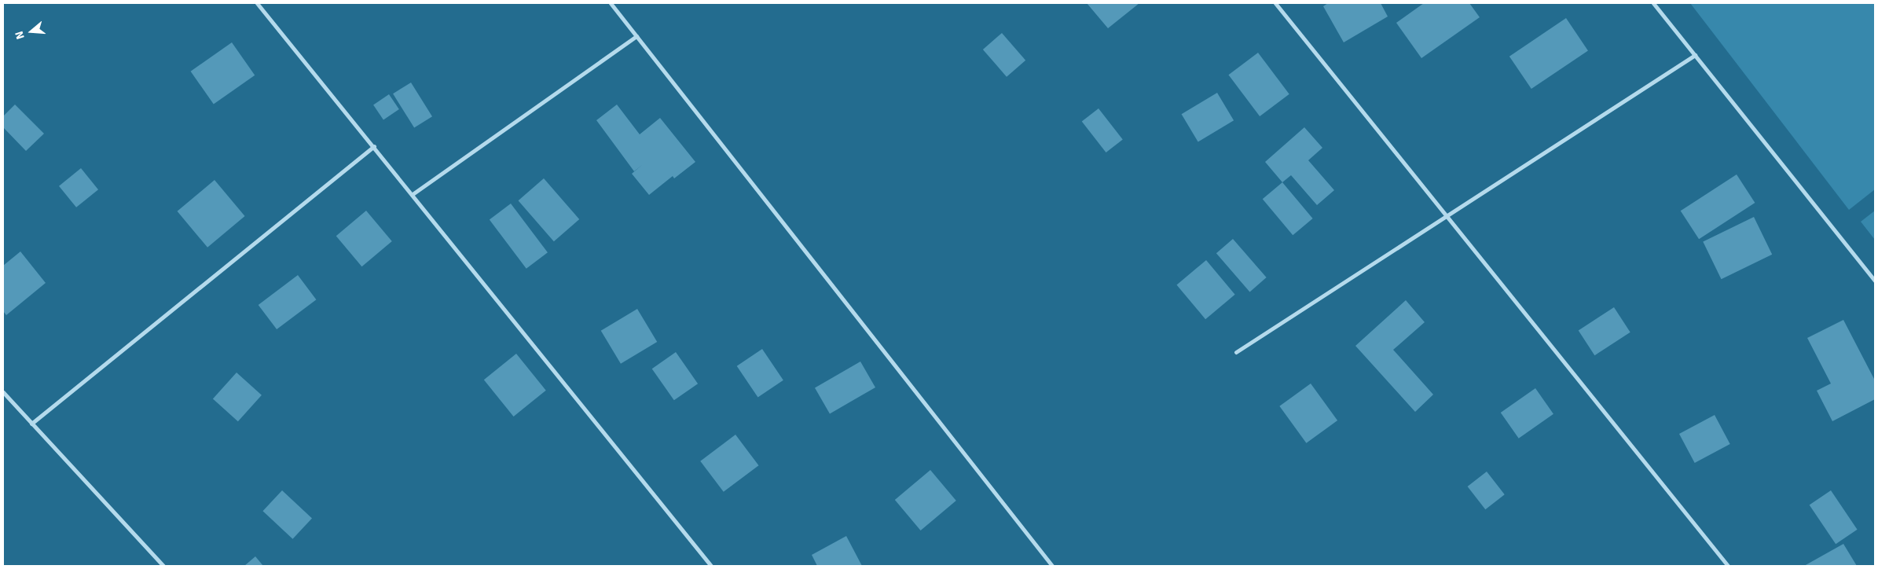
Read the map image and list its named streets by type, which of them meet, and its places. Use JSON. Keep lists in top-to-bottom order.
{
  "north": "left"
}
